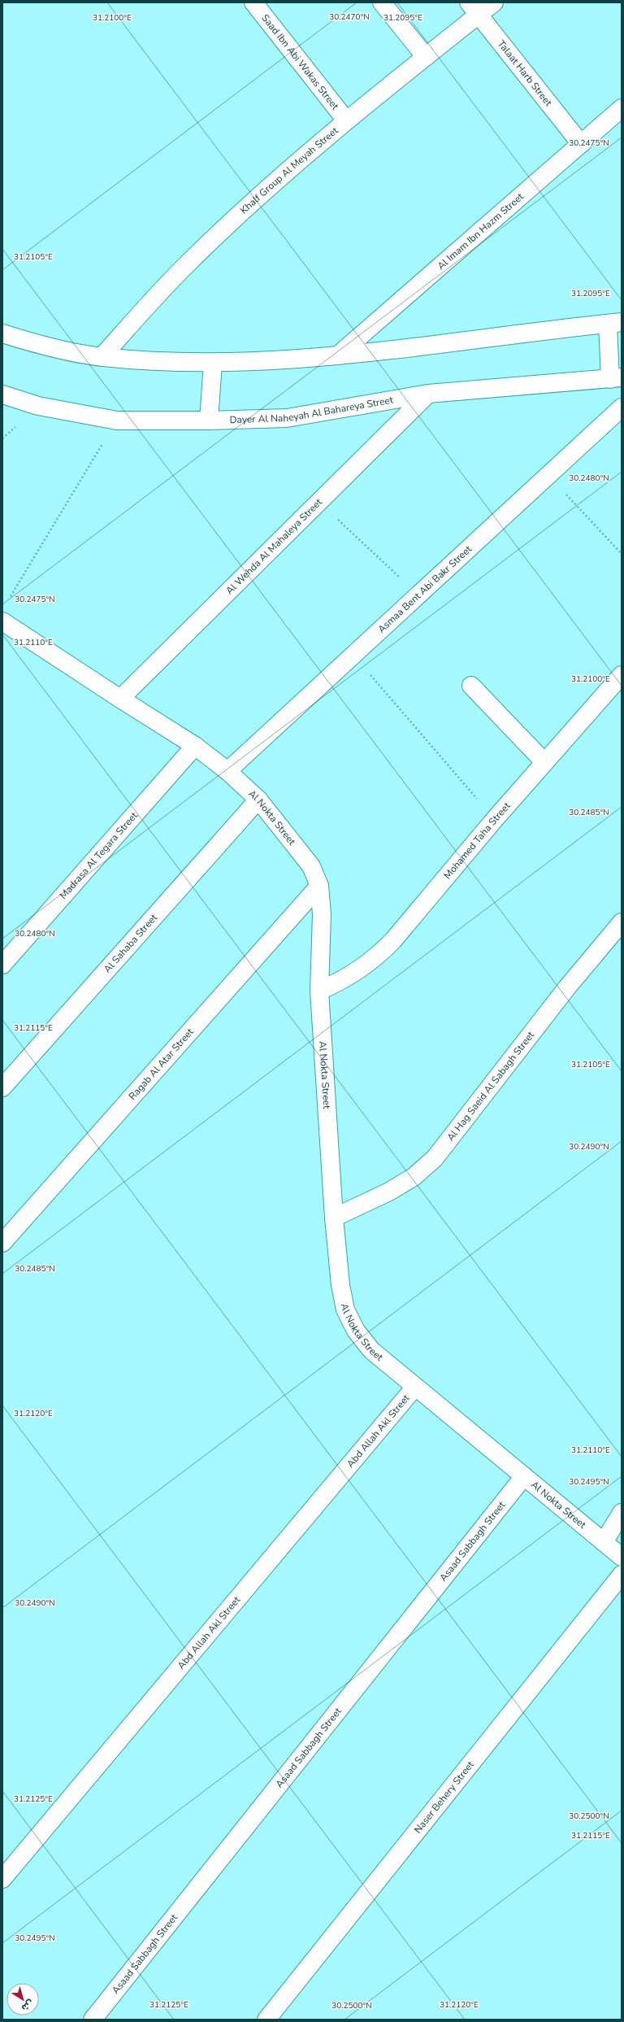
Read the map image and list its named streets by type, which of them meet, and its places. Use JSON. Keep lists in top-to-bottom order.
{
  "streets": {
    "street": [
      "Saad Ibn Abi Wakas Street",
      "Talaat Harb Street",
      "Khalf Group Al Meyah Street",
      "Al Imam Ibn Hazm Street",
      "Dayer Al Naheyah Al Bahareya Street",
      "Al Wehda Al Mahaleya Street",
      "Asmaa Bent Abi Bakr Street",
      "Al Nokta Street",
      "Mohamed Taha Street",
      "Madrasa Al Tegara Street",
      "Al Sahaba Street",
      "Ragab Al Atar Street",
      "Al Hag Saeid Al Sabagh Street",
      "Abd Allah Akl Street",
      "Asaad Sabbagh Street",
      "Naser Behery Street"
    ]
  },
  "crossings": [
    ["Saad Ibn Abi Wakas Street", "Khalf Group Al Meyah Street"],
    ["Talaat Harb Street", "Khalf Group Al Meyah Street"],
    ["Talaat Harb Street", "Al Imam Ibn Hazm Street"],
    ["Dayer Al Naheyah Al Bahareya Street", "Al Wehda Al Mahaleya Street"],
    ["Al Wehda Al Mahaleya Street", "Al Nokta Street"],
    ["Asmaa Bent Abi Bakr Street", "Al Nokta Street"],
    ["Al Nokta Street", "Mohamed Taha Street"],
    ["Al Nokta Street", "Madrasa Al Tegara Street"],
    ["Al Nokta Street", "Al Sahaba Street"],
    ["Al Nokta Street", "Ragab Al Atar Street"],
    ["Al Nokta Street", "Al Hag Saeid Al Sabagh Street"],
    ["Al Nokta Street", "Abd Allah Akl Street"],
    ["Al Nokta Street", "Asaad Sabbagh Street"]
  ],
  "north": "bottom right",
  "coordinates": [
    "30.2470°N",
    "31.2100°E",
    "31.2095°E",
    "30.2475°N",
    "31.2105°E",
    "30.2480°N",
    "31.2110°E",
    "30.2485°N",
    "31.2115°E",
    "30.2490°N",
    "31.2120°E",
    "30.2495°N",
    "31.2125°E",
    "30.2500°N"
  ]
}
